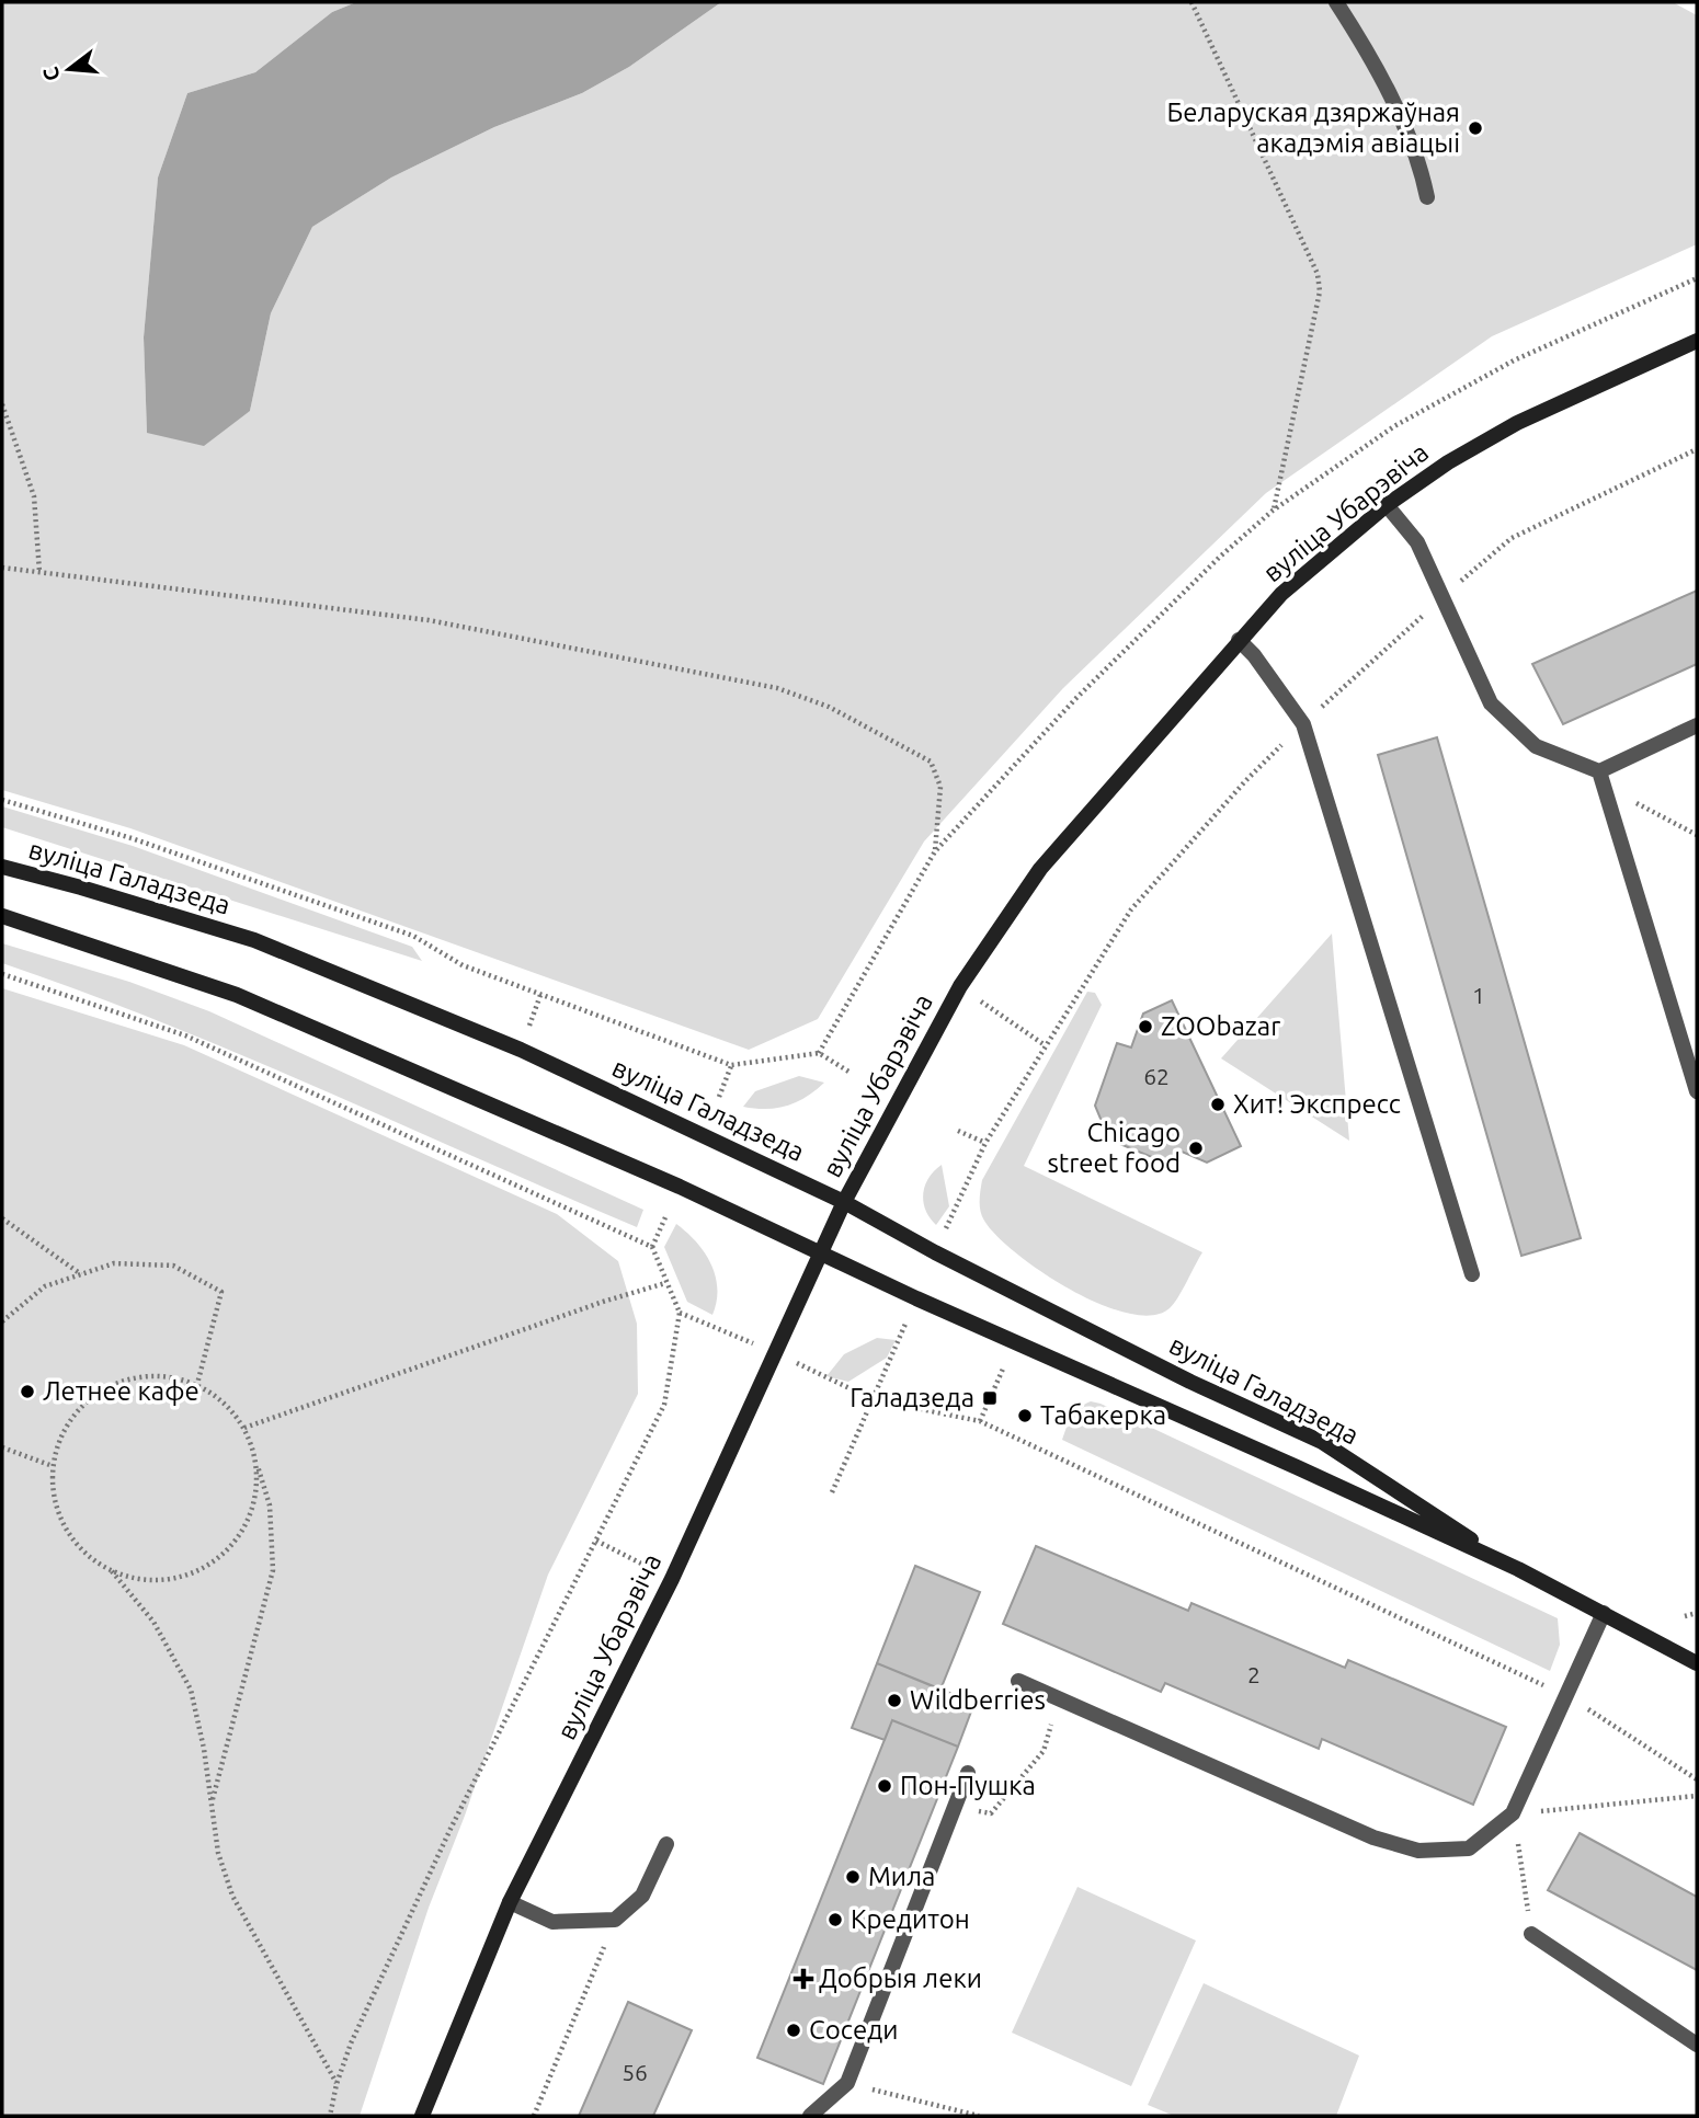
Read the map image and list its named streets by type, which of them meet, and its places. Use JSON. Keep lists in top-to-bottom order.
{
  "streets": {
    "main road": ["вуліца Убарэвіча", "вуліца Галадзеда"]
  },
  "crossings": [
    ["вуліца Убарэвіча", "вуліца Галадзеда"]
  ],
  "places": {
    "other": [
      "Беларуская дзяржаўная акадэмія авіацыі",
      "ZOObazar",
      "Хит! Экспресс",
      "Chicago street food",
      "Летнее кафе",
      "Табакерка",
      "Wildberries",
      "Пон-Пушка",
      "Мила",
      "Кредитон",
      "Соседи"
    ],
    "transit": ["Галадзеда"],
    "health": ["Добрыя леки"]
  },
  "house_numbers": [
    "1",
    "62",
    "2",
    "56"
  ],
  "north": "left"
}
